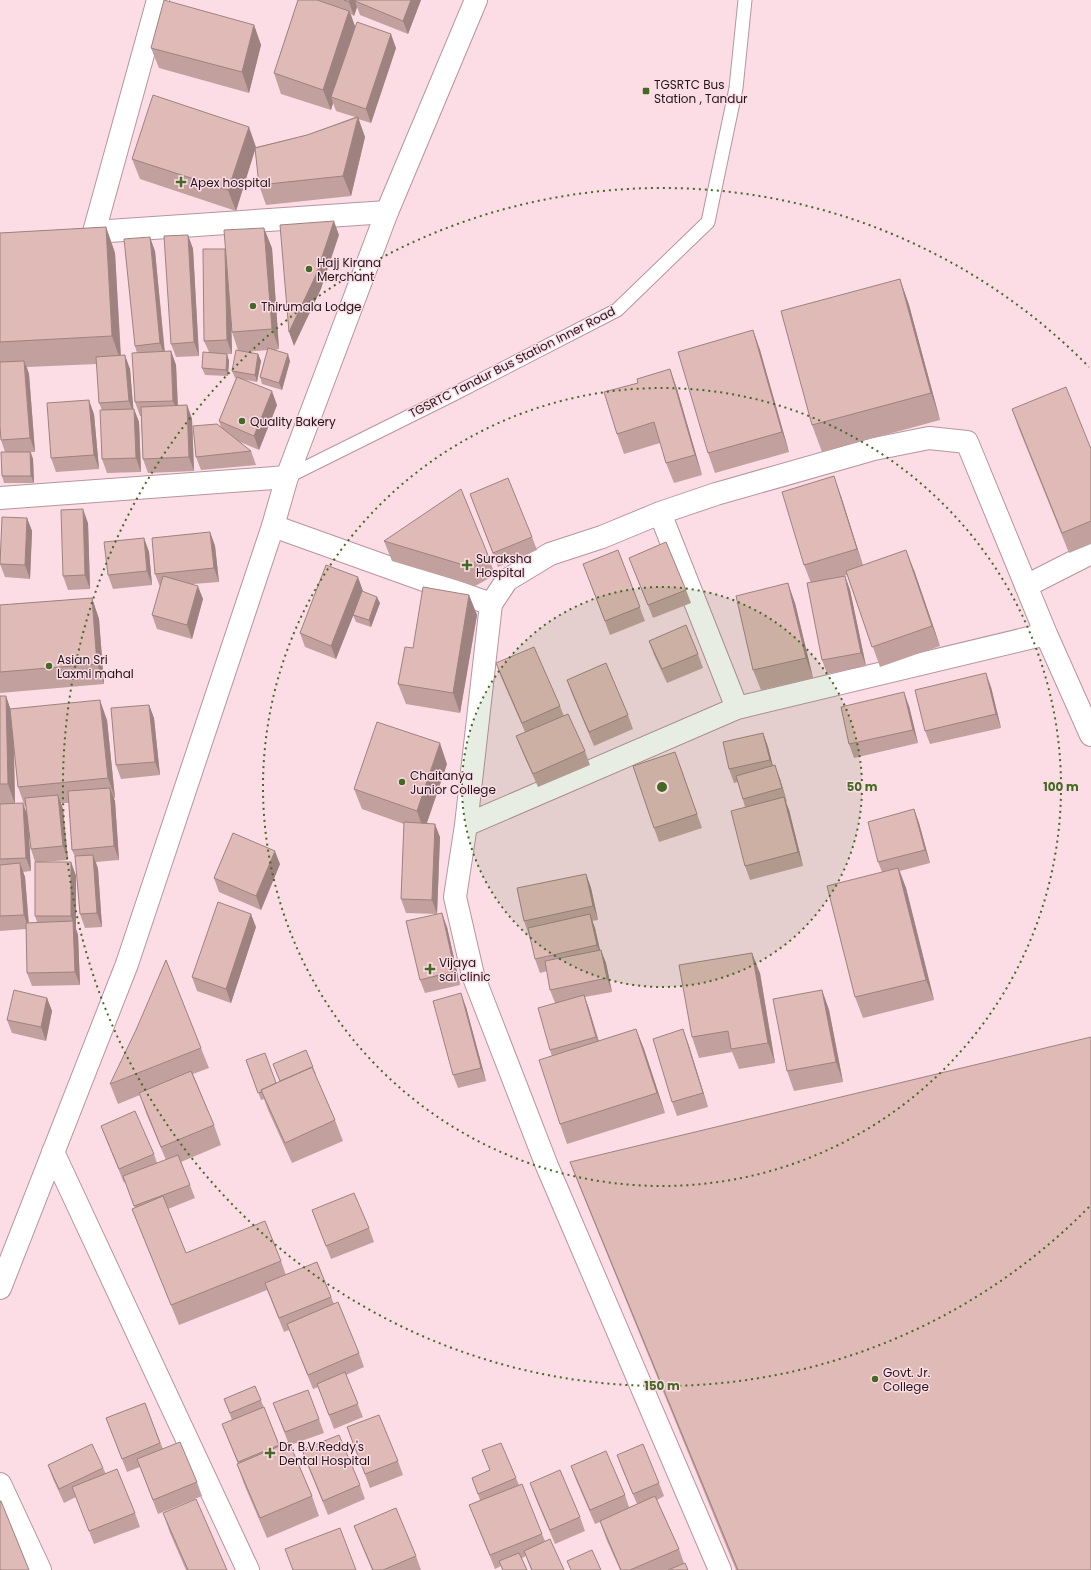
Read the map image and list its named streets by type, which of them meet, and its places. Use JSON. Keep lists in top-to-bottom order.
{
  "streets": {
    "lane": ["TGSRTC Tandur Bus Station Inner Road"]
  },
  "places": {
    "transit": ["TGSRTC Bus Station , Tandur"],
    "health": [
      "Apex hospital",
      "Suraksha Hospital",
      "Vijaya sai clinic",
      "Dr. B.V.Reddy's Dental Hospital"
    ],
    "other": [
      "Hajj Kirana Merchant",
      "Thirumala Lodge",
      "Quality Bakery",
      "Asian Sri Laxmi mahal",
      "Chaitanya Junior College",
      "Govt. Jr. College"
    ]
  },
  "rings": ["50 m", "100 m", "150 m"]
}
